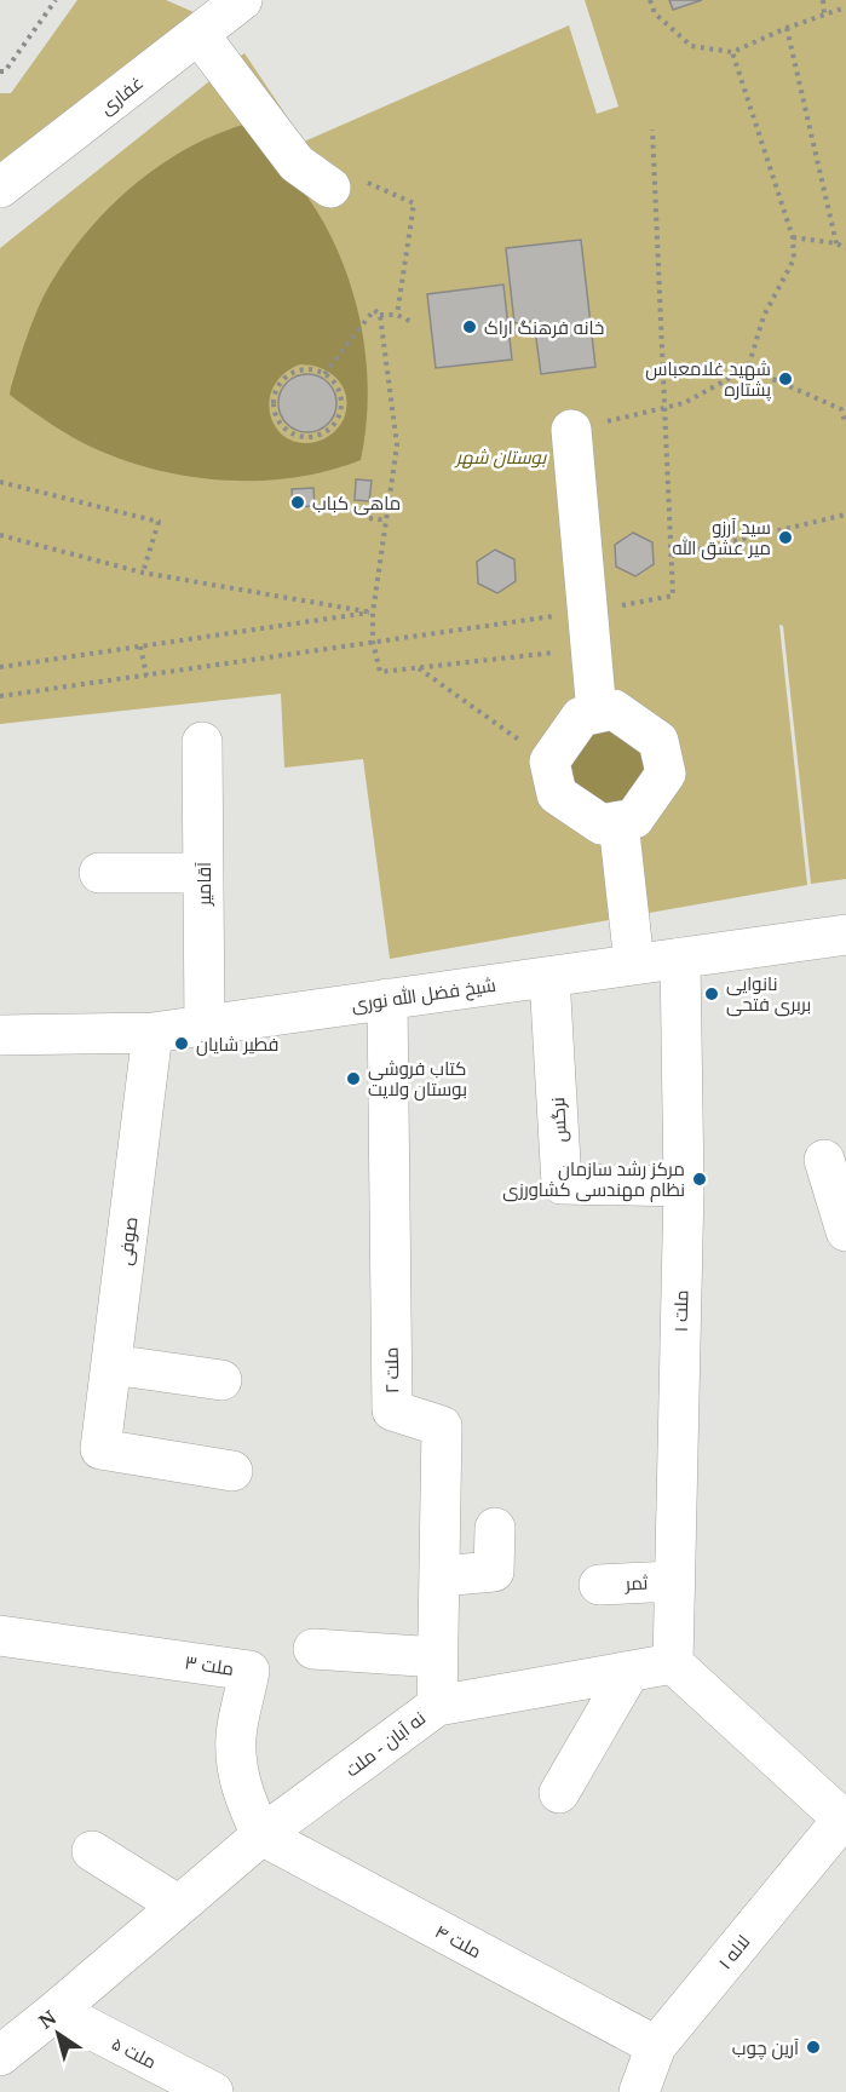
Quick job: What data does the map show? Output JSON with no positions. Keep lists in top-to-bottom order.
{
  "streets": {
    "street": [
      "غفاری",
      "آقامیر",
      "شیخ فضل الله نوری",
      "نرگس",
      "صوفی",
      "ملت ۱",
      "ملت ۲",
      "ثمر",
      "ملت ۳",
      "نه آبان - ملت",
      "ملت ۴",
      "لاله ۱",
      "ملت ۵"
    ]
  },
  "crossings": [
    ["آقامیر", "شیخ فضل الله نوری"],
    ["شیخ فضل الله نوری", "نرگس"],
    ["شیخ فضل الله نوری", "صوفی"],
    ["شیخ فضل الله نوری", "ملت ۱"],
    ["شیخ فضل الله نوری", "ملت ۲"],
    ["نرگس", "ملت ۱"],
    ["ملت ۱", "ثمر"],
    ["ملت ۱", "نه آبان - ملت"],
    ["ملت ۲", "نه آبان - ملت"],
    ["ملت ۳", "نه آبان - ملت"],
    ["ملت ۳", "ملت ۴"],
    ["نه آبان - ملت", "ملت ۴"],
    ["نه آبان - ملت", "ملت ۵"],
    ["ملت ۴", "لاله ۱"]
  ],
  "parks": ["بوستان شهر"],
  "places": [
    "خانه فرهنگ اراک",
    "شهید غلامعباس پشتاره",
    "ماهی کباب",
    "سید آرزو میر عشق الله",
    "نانوایی بربری فتحی",
    "فطیر شایان",
    "کتاب فروشی بوستان ولایت",
    "مرکز رشد سازمان نظام مهندسی کشاورزی",
    "آرین چوب"
  ],
  "north": "top left"
}
